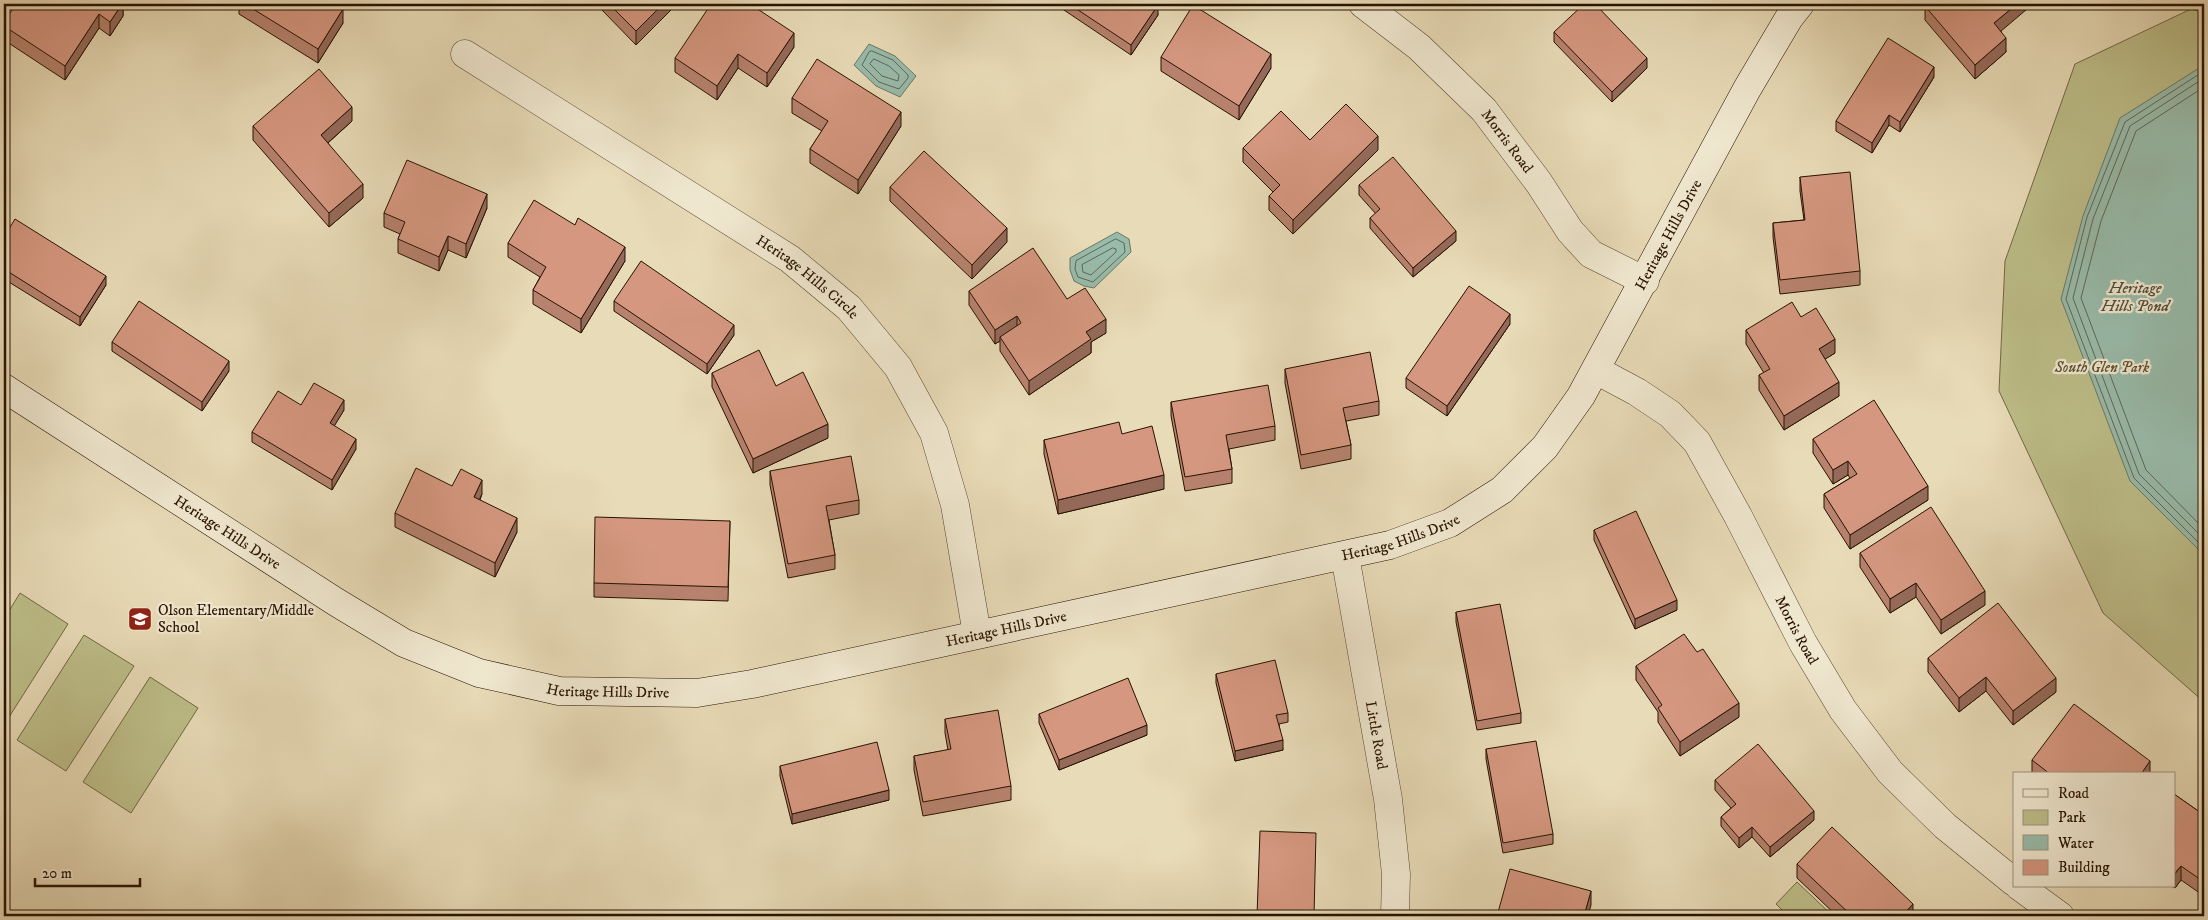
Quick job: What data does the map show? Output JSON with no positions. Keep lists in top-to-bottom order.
{
  "streets": {
    "street": [
      "Morris Road",
      "Heritage Hills Drive",
      "Heritage Hills Circle",
      "Little Road"
    ]
  },
  "crossings": [
    ["Morris Road", "Heritage Hills Drive"],
    ["Heritage Hills Drive", "Heritage Hills Circle"],
    ["Heritage Hills Drive", "Little Road"]
  ],
  "water": ["Heritage Hills Pond"],
  "parks": ["South Glen Park"],
  "places": {
    "school or university": ["Olson Elementary/Middle School"]
  },
  "legend": [
    "Road",
    "Park",
    "Water",
    "Building"
  ],
  "scale_bar": "20 m"
}
